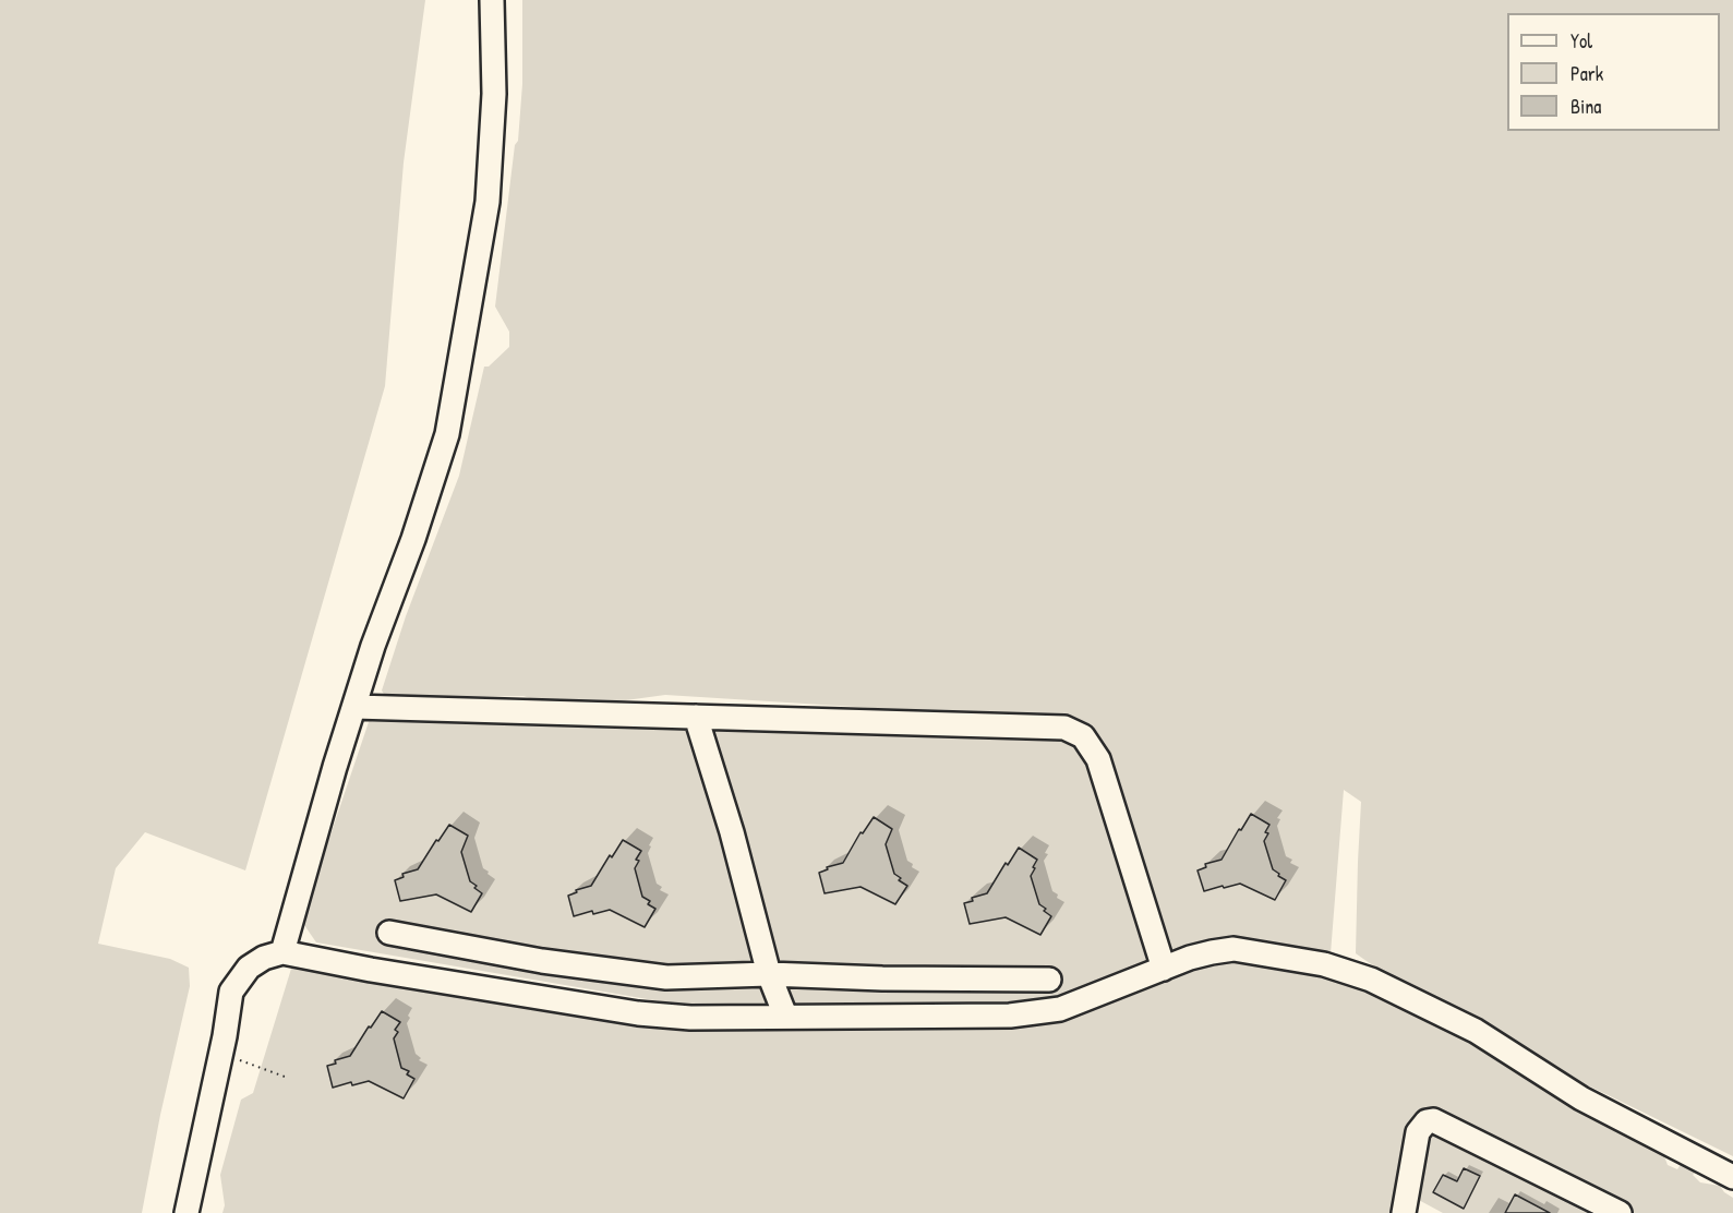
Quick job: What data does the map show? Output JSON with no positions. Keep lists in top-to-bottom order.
{
  "legend": ["Yol", "Park", "Bina"]
}
